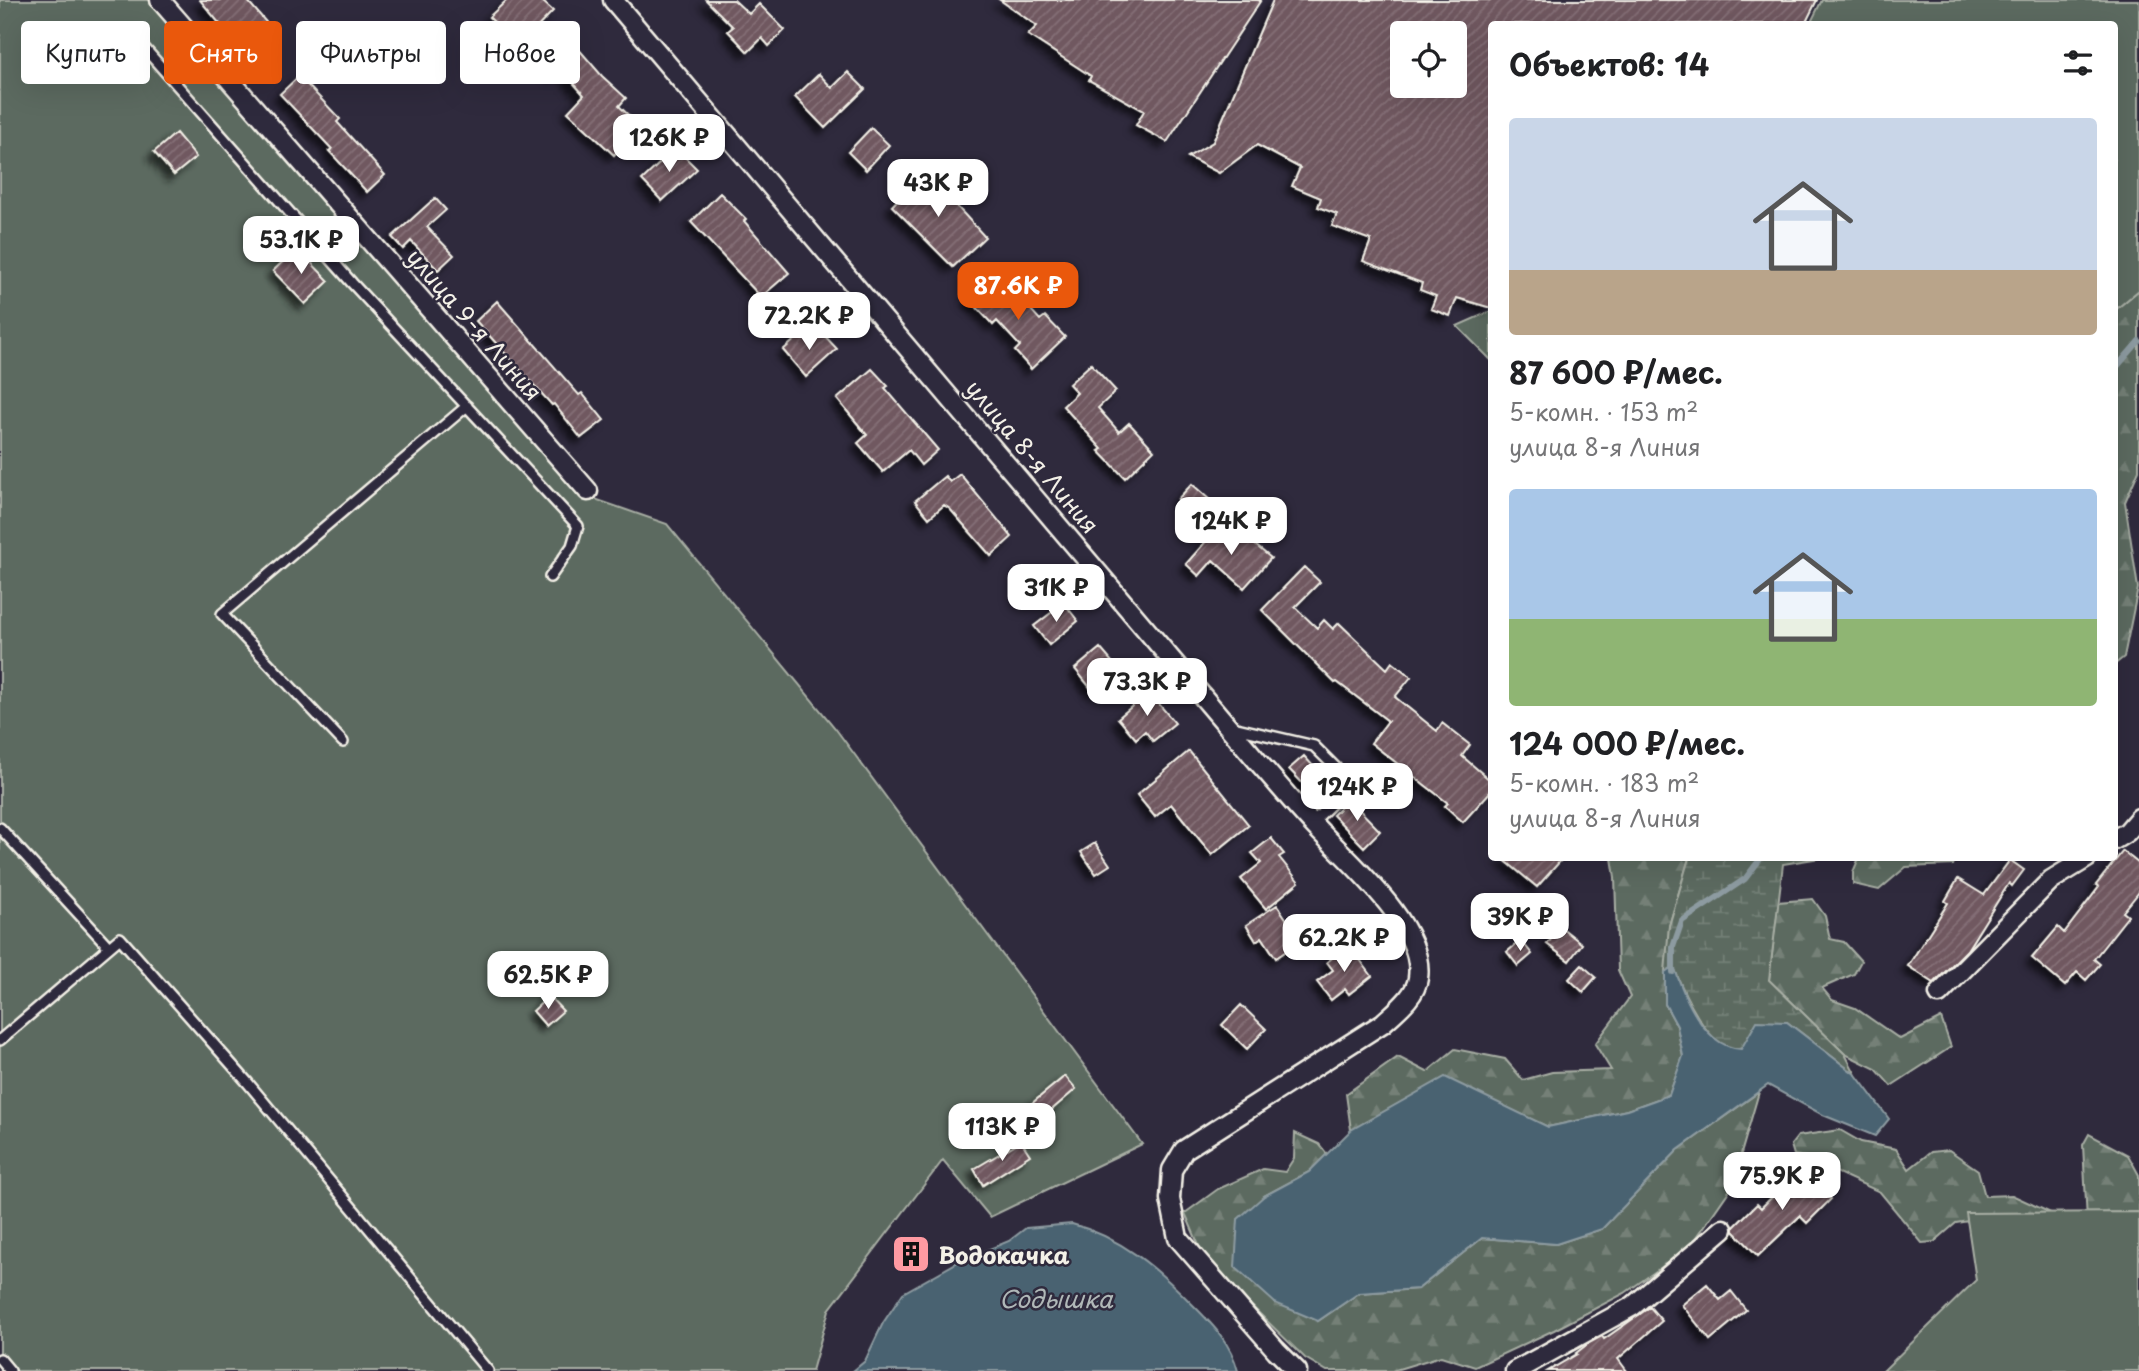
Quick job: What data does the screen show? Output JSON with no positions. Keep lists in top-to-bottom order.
{
  "streets": {
    "street": ["улица 9-я Линия", "улица 8-я Линия"]
  },
  "water": ["Содышка"],
  "places": {
    "building": ["Водокачка"]
  },
  "page": {
    "chip": [
      "Купить",
      "Снять",
      "Фильтры",
      "Новое"
    ],
    "heading": "Объектов: 14",
    "list": [
      {
        "name": "87 600 ₽/мес.",
        "note": "5-комн. · 153 m² · улица 8-я Линия"
      },
      {
        "name": "124 000 ₽/мес.",
        "note": "5-комн. · 183 m² · улица 8-я Линия"
      }
    ],
    "price": [
      "126K ₽",
      "43K ₽",
      "53.1K ₽",
      "87.6K ₽",
      "72.2K ₽",
      "124K ₽",
      "31K ₽",
      "73.3K ₽",
      "124K ₽",
      "39K ₽",
      "62.2K ₽",
      "62.5K ₽",
      "113K ₽",
      "75.9K ₽"
    ]
  }
}
